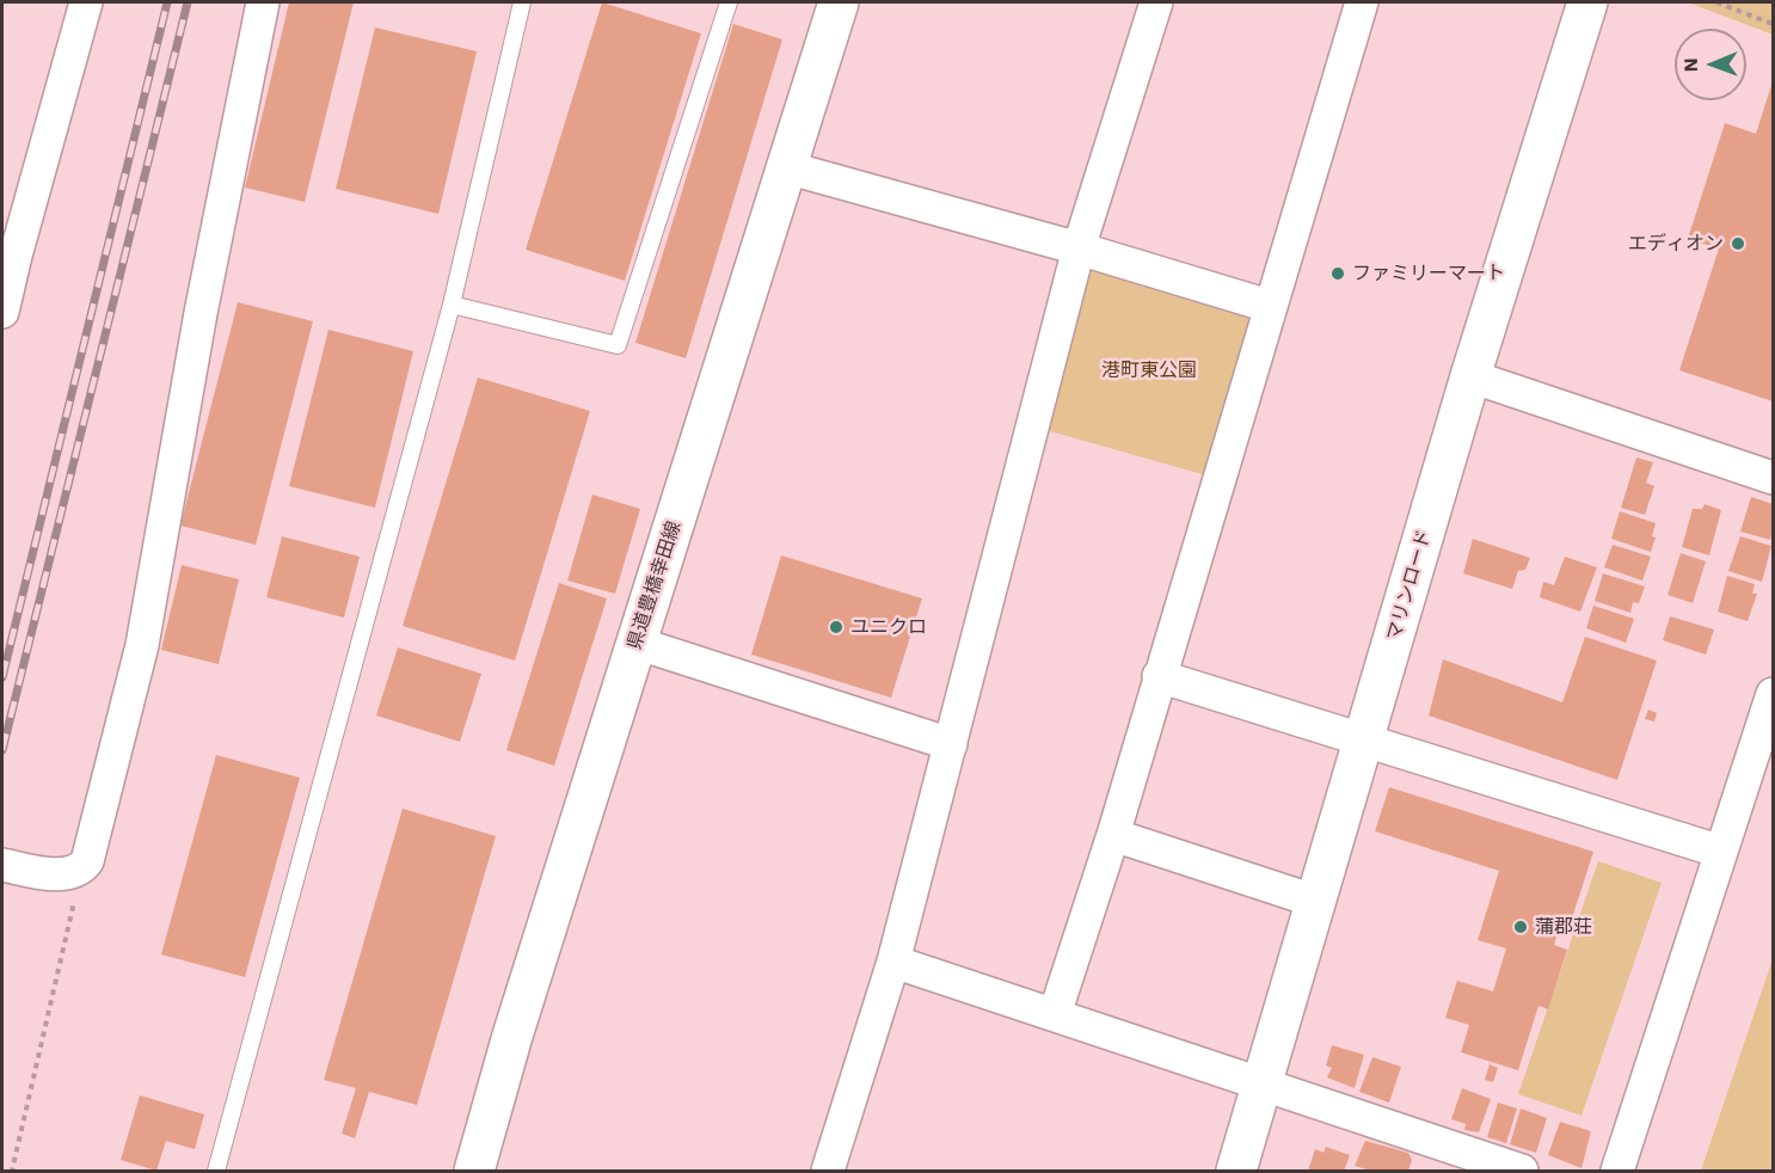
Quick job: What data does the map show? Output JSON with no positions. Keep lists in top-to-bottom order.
{
  "streets": {
    "street": ["県道豊橋幸田線", "マリンロード"]
  },
  "parks": ["港町東公園"],
  "places": [
    "エディオン",
    "ファミリーマート",
    "ユニクロ",
    "蒲郡荘"
  ],
  "north": "left"
}
